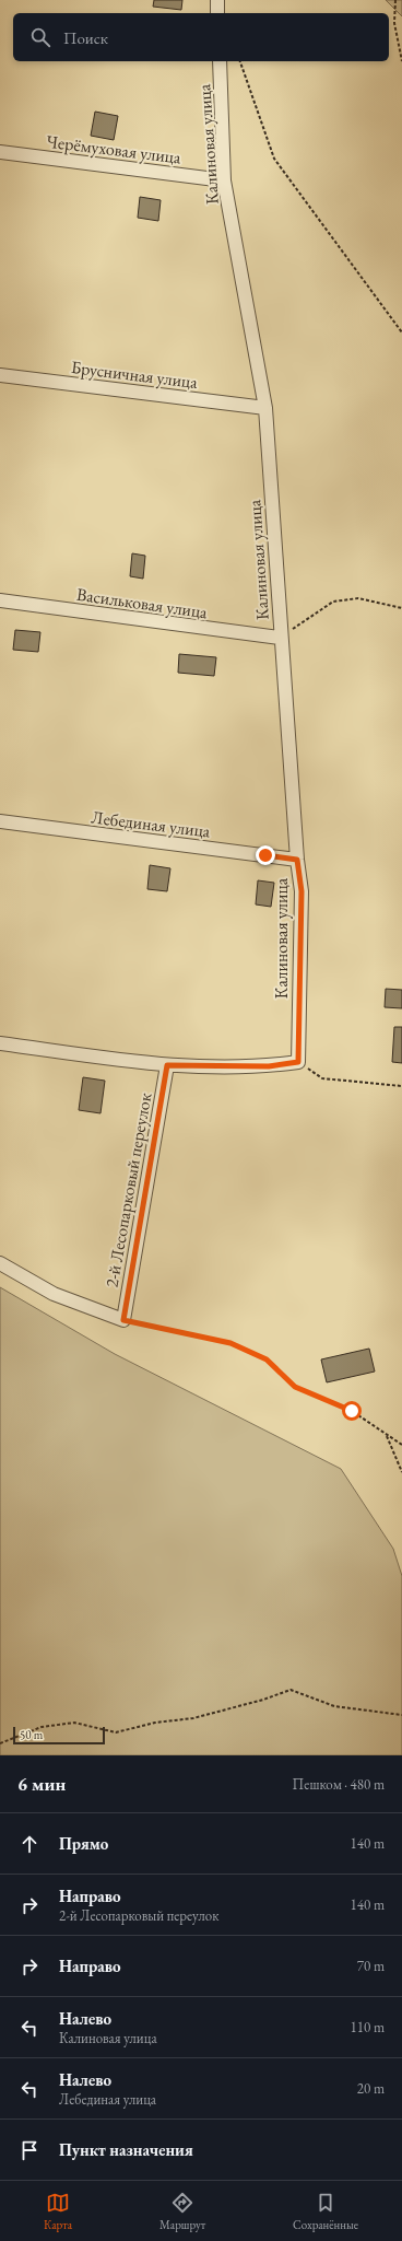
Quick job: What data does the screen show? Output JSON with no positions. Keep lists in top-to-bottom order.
{
  "streets": {
    "street": [
      "Калиновая улица",
      "Черёмуховая улица",
      "Брусничная улица",
      "Васильковая улица",
      "Лебединая улица",
      "2-й Лесопарковый переулок"
    ]
  },
  "crossings": [
    ["Калиновая улица", "Черёмуховая улица"],
    ["Калиновая улица", "Брусничная улица"],
    ["Калиновая улица", "Васильковая улица"],
    ["Калиновая улица", "Лебединая улица"]
  ],
  "scale_bar": "50 m",
  "page": {
    "search": "Поиск",
    "scale": "50 m",
    "heading": ["6 мин", "Пешком · 480 m"],
    "list": [
      ["Прямо", "140 m"],
      ["Направо", "2-й Лесопарковый переулок", "140 m"],
      ["Направо", "70 m"],
      ["Налево", "Калиновая улица", "110 m"],
      ["Налево", "Лебединая улица", "20 m"],
      "Пункт назначения"
    ],
    "nav": ["Карта", "Маршрут", "Сохранённые"]
  }
}
